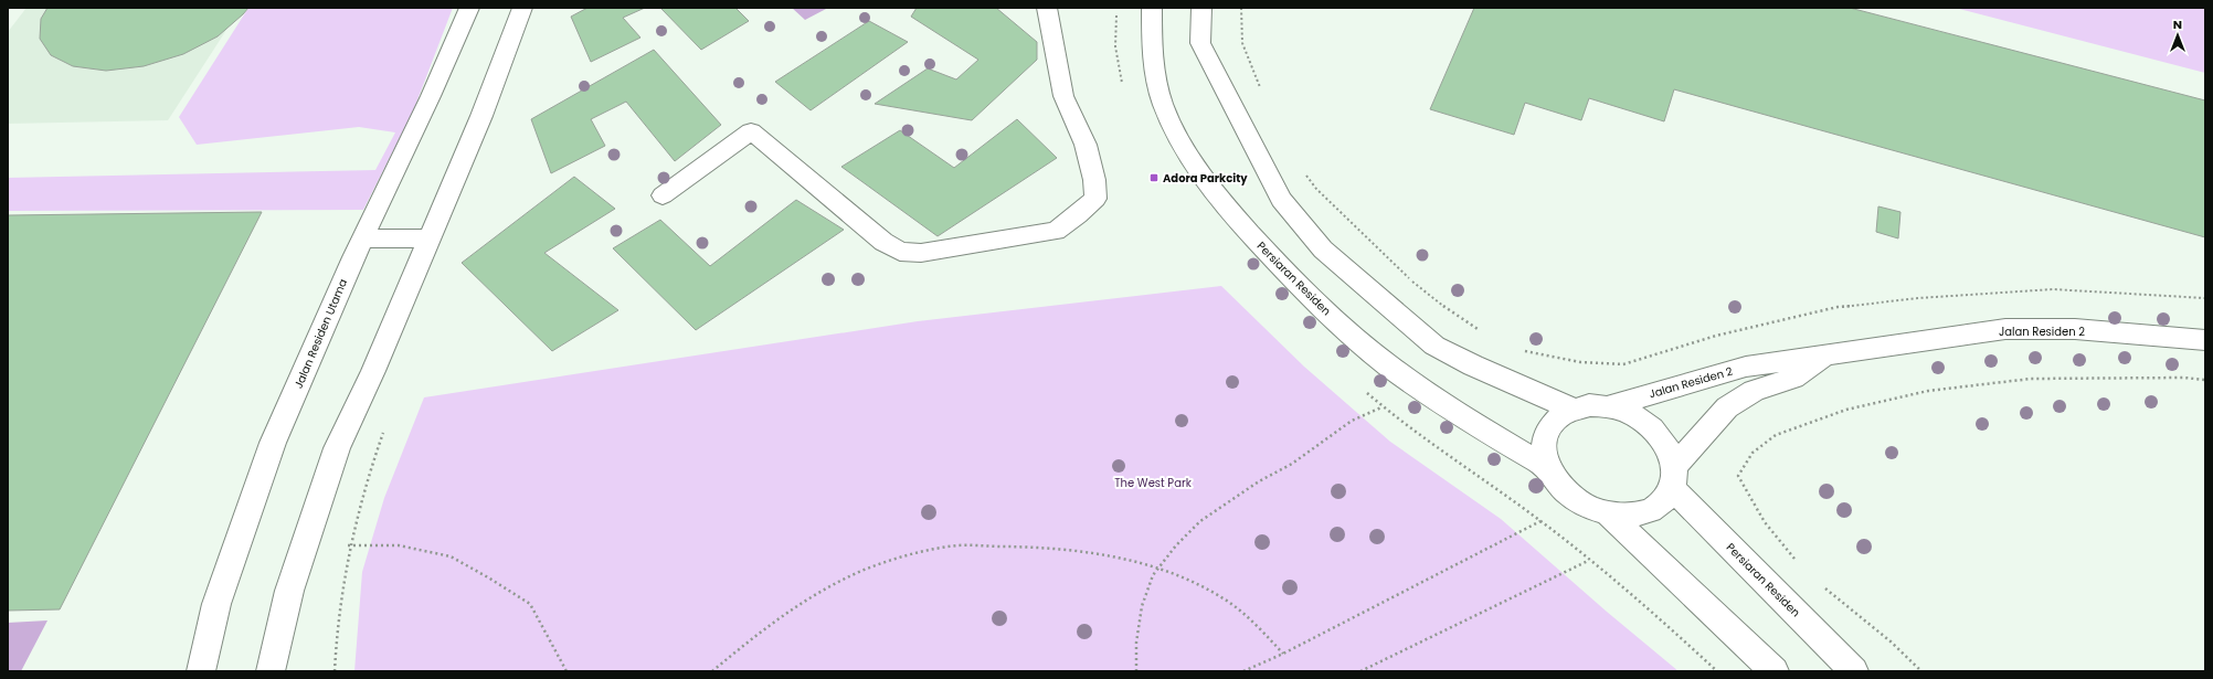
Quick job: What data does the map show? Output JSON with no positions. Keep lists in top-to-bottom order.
{
  "streets": {
    "street": ["Persiaran Residen", "Jalan Residen 2", "Jalan Residen Utama"]
  },
  "crossings": [
    ["Persiaran Residen", "Jalan Residen 2"]
  ],
  "parks": ["The West Park"],
  "places": {
    "transit": ["Adora Parkcity"]
  },
  "north": "top"
}
